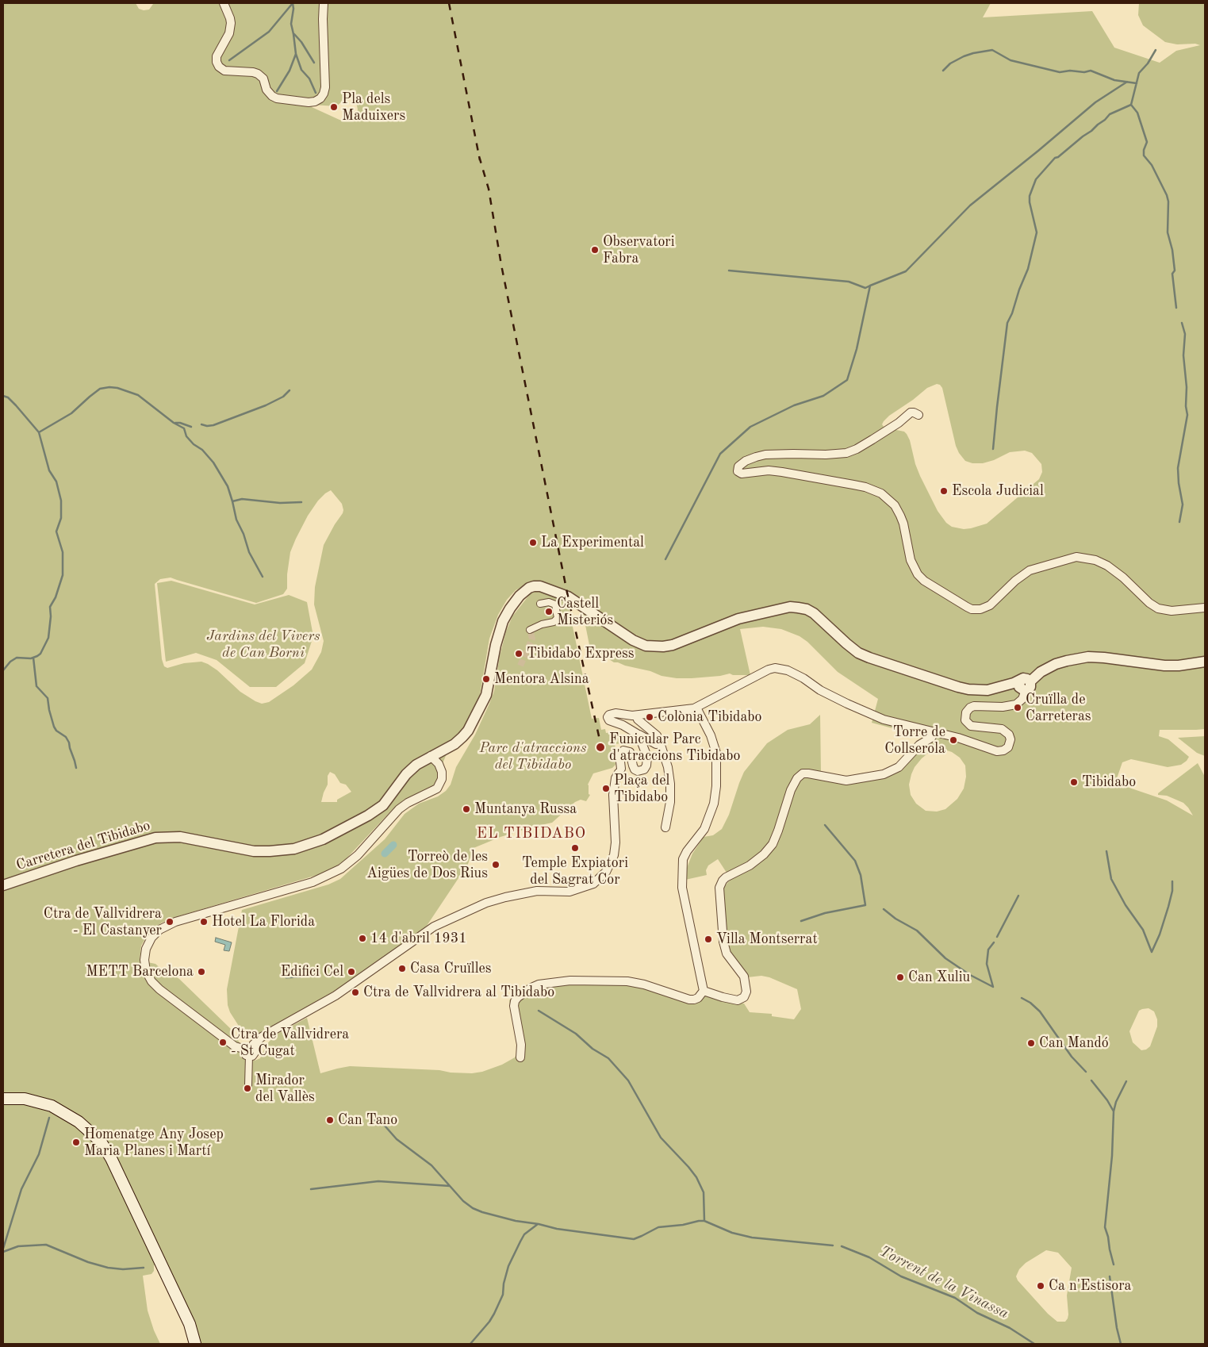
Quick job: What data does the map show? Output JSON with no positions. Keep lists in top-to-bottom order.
{
  "streets": {
    "street": ["Carretera del Tibidabo"]
  },
  "districts": ["EL TIBIDABO"],
  "water": ["Torrent de la Vinassa"],
  "parks": ["Jardins del Vivers de Can Borni", "Parc d'atraccions del Tibidabo"],
  "places": [
    "Pla dels Maduixers",
    "Observatori Fabra",
    "Escola Judicial",
    "La Experimental",
    "Castell Misteriós",
    "Tibidabo Express",
    "Mentora Alsina",
    "Cruïlla de Carreteras",
    "Colònia Tibidabo",
    "Torre de Collserola",
    "Funicular Parc d'atraccions Tibidabo",
    "Tibidabo",
    "Plaça del Tibidabo",
    "Muntanya Russa",
    "Temple Expiatori del Sagrat Cor",
    "Torreò de les Aigües de Dos Rius",
    "Ctra de Vallvidrera - El Castanyer",
    "Hotel La Florida",
    "14 d'abril 1931",
    "Villa Montserrat",
    "Casa Cruïlles",
    "METT Barcelona",
    "Edifici Cel",
    "Can Xuliu",
    "Ctra de Vallvidrera al Tibidabo",
    "Ctra de Vallvidrera - St Cugat",
    "Can Mandó",
    "Mirador del Vallès",
    "Can Tano",
    "Homenatge Any Josep Maria Planes i Martí",
    "Ca n'Estisora"
  ]
}
